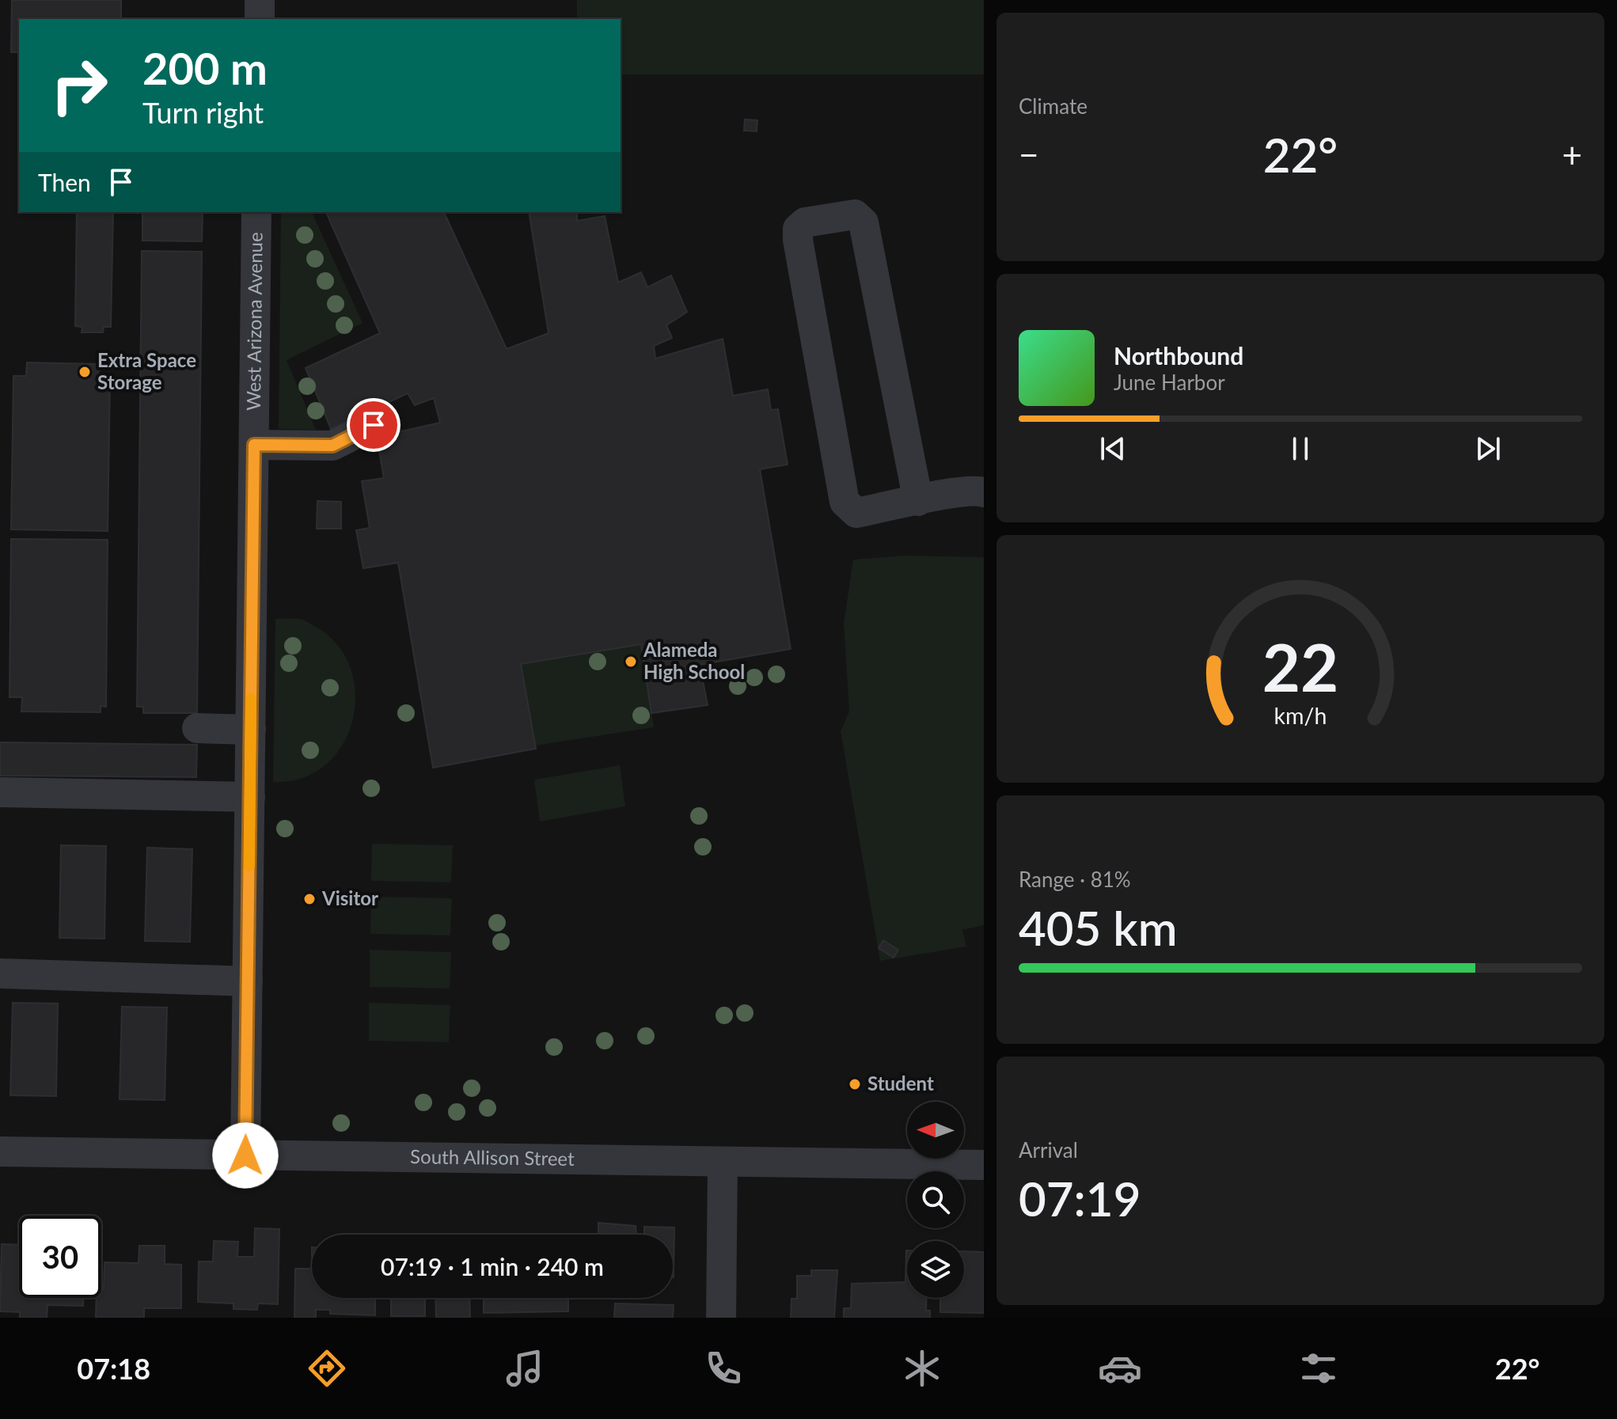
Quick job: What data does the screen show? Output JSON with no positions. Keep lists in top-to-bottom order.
{
  "streets": {
    "street": ["West Arizona Avenue", "South Allison Street"]
  },
  "crossings": [
    ["West Arizona Avenue", "South Allison Street"]
  ],
  "places": [
    "Extra Space Storage",
    "Alameda High School",
    "Visitor",
    "Student"
  ],
  "north": "left",
  "page": {
    "tile": [
      "Climate",
      ["Range · 81%", "405 km"],
      ["Arrival", "07:19"]
    ],
    "turn": ["200 m", "Turn right"],
    "heat": ["−", "22°", "+"],
    "then": "Then",
    "song": ["Northbound", "June Harbor"],
    "limit": "30",
    "trip": "07:19 · 1 min · 240 m",
    "tabs": ["07:18", "22°"],
    "gauge": ["22", "km/h"]
  }
}
